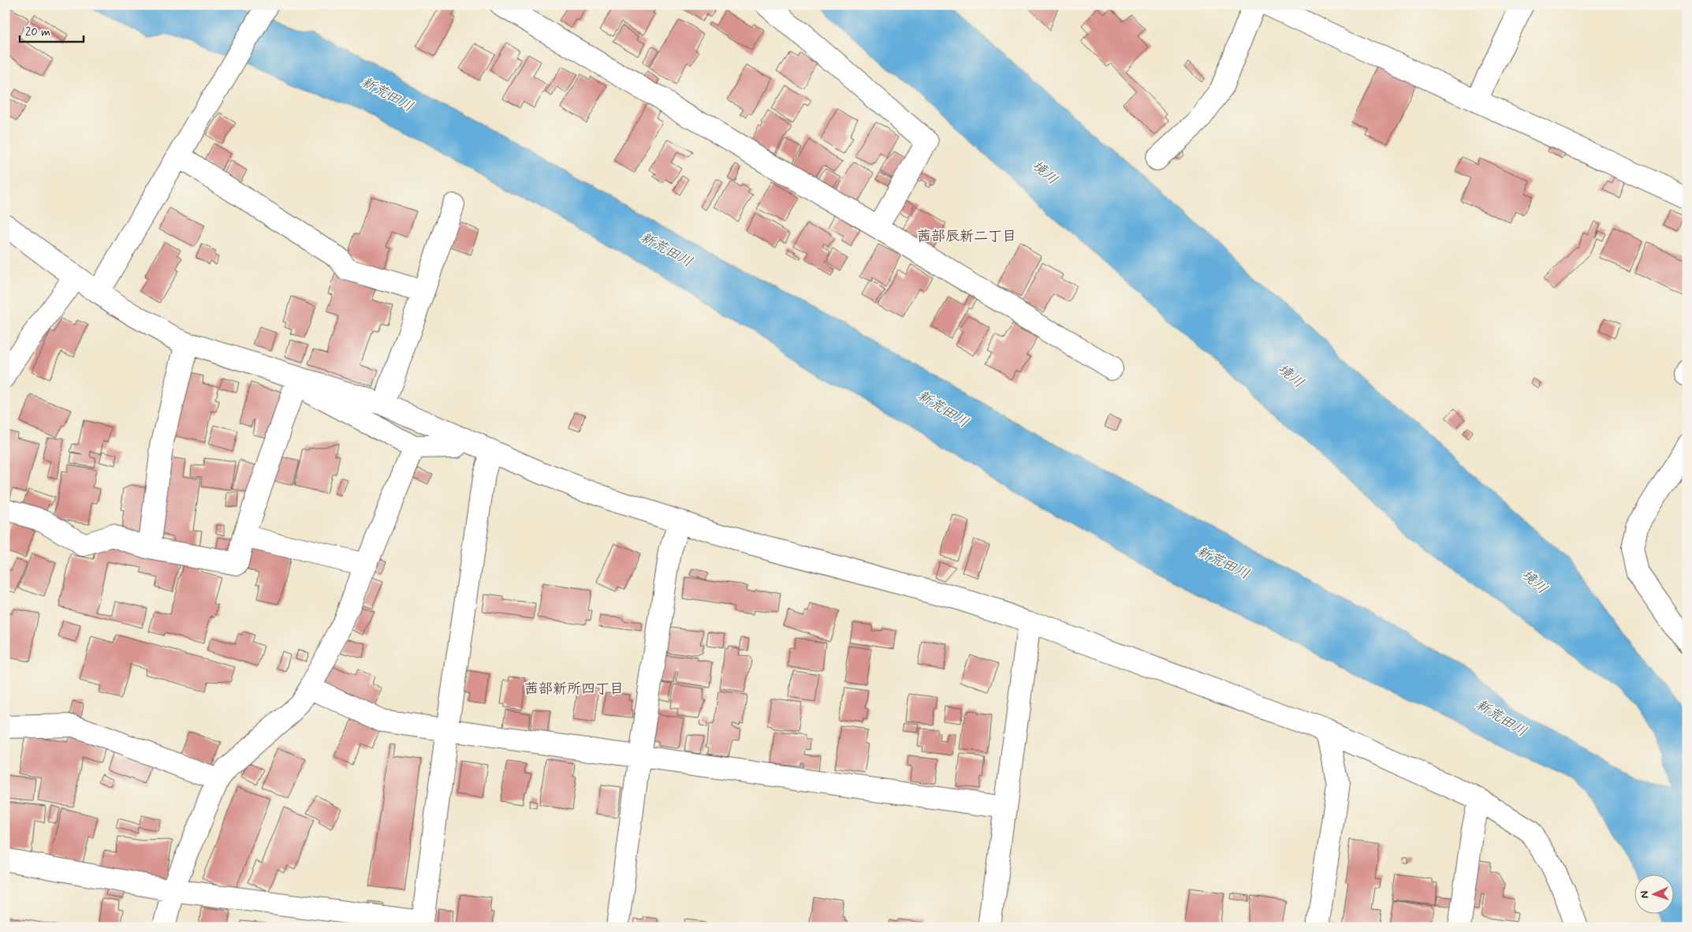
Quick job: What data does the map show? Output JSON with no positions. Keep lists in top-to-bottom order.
{
  "districts": ["茜部辰新二丁目", "茜部新所四丁目"],
  "water": ["新荒田川", "境川"],
  "scale_bar": "20 m",
  "north": "left"
}
